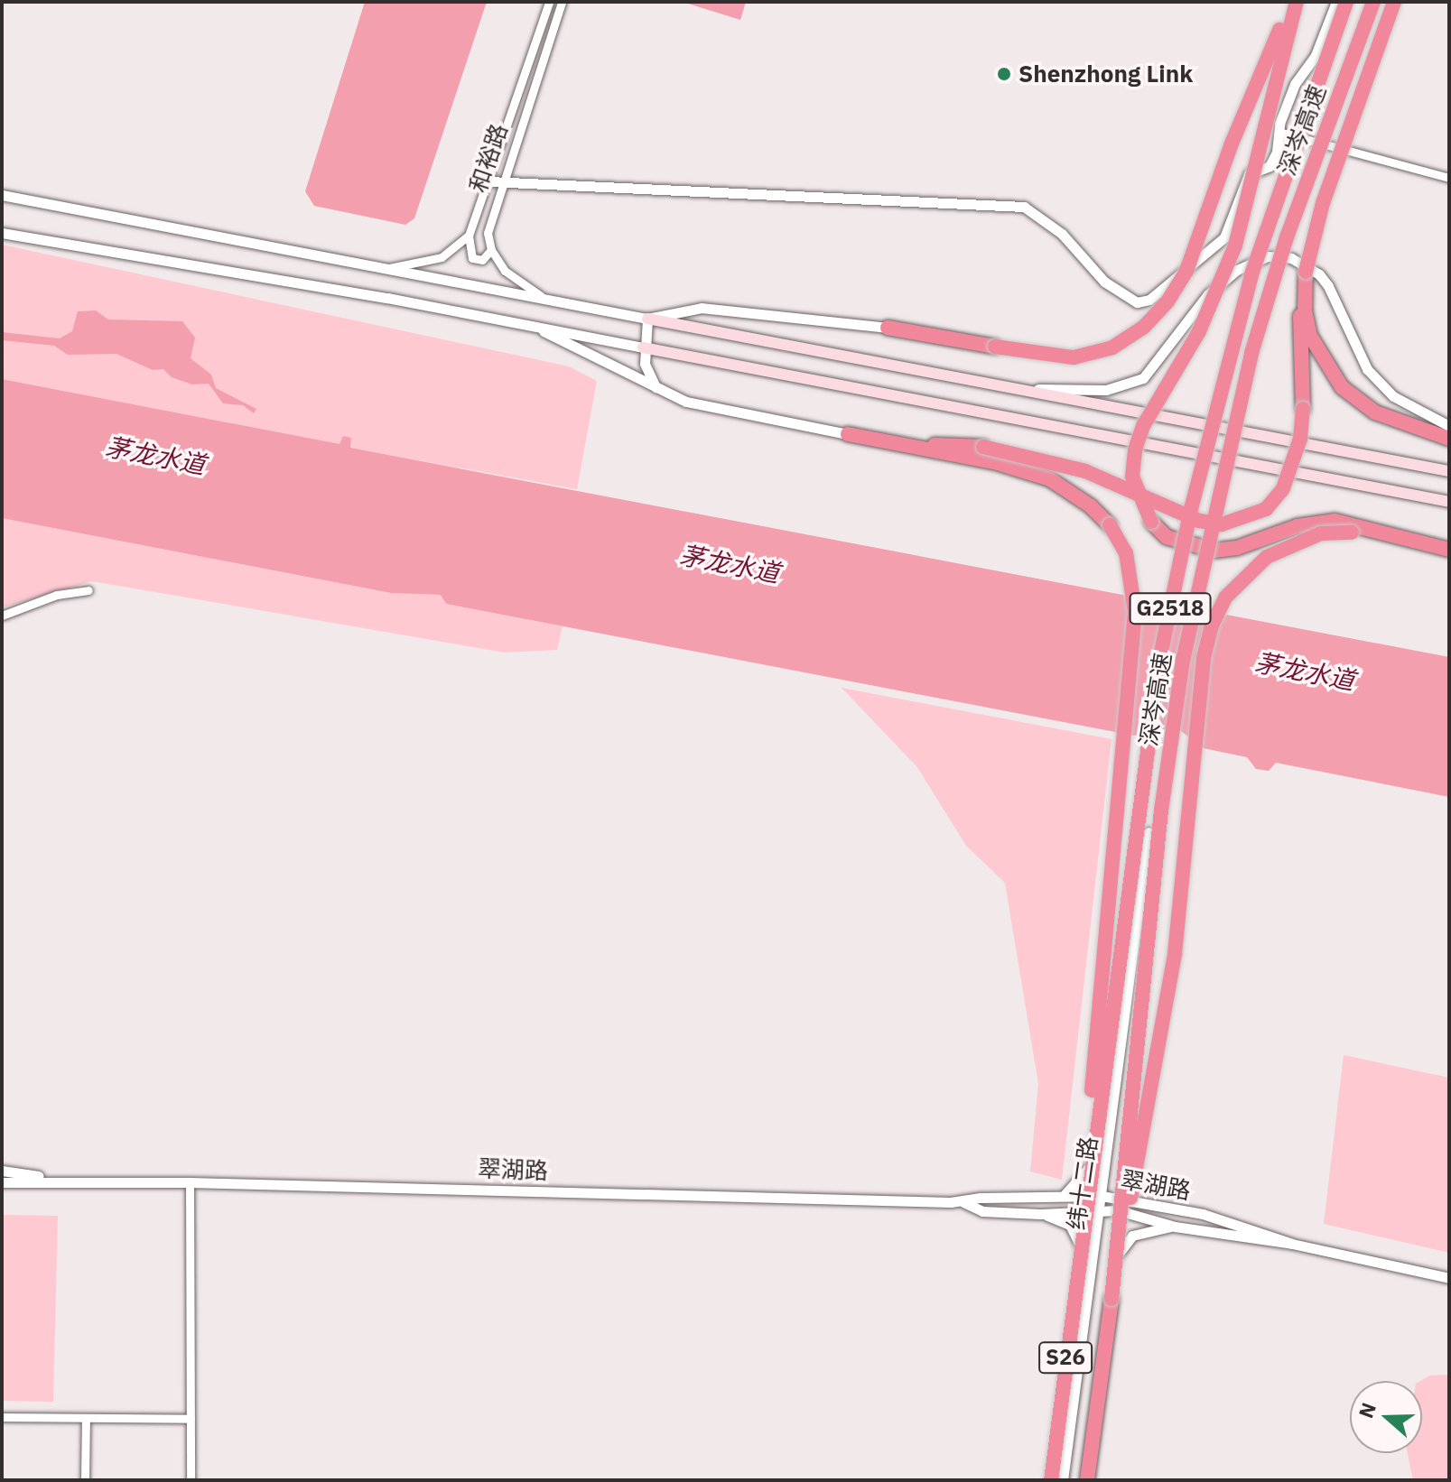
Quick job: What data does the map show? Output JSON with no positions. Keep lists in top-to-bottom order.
{
  "streets": {
    "highway": ["深岑高速", "G2518", "S26"],
    "street": ["和裕路", "翠湖路", "纬十二路"]
  },
  "crossings": [
    ["深岑高速", "S26"],
    ["翠湖路", "纬十二路"]
  ],
  "water": ["茅龙水道"],
  "places": ["Shenzhong Link"],
  "north": "left"
}
